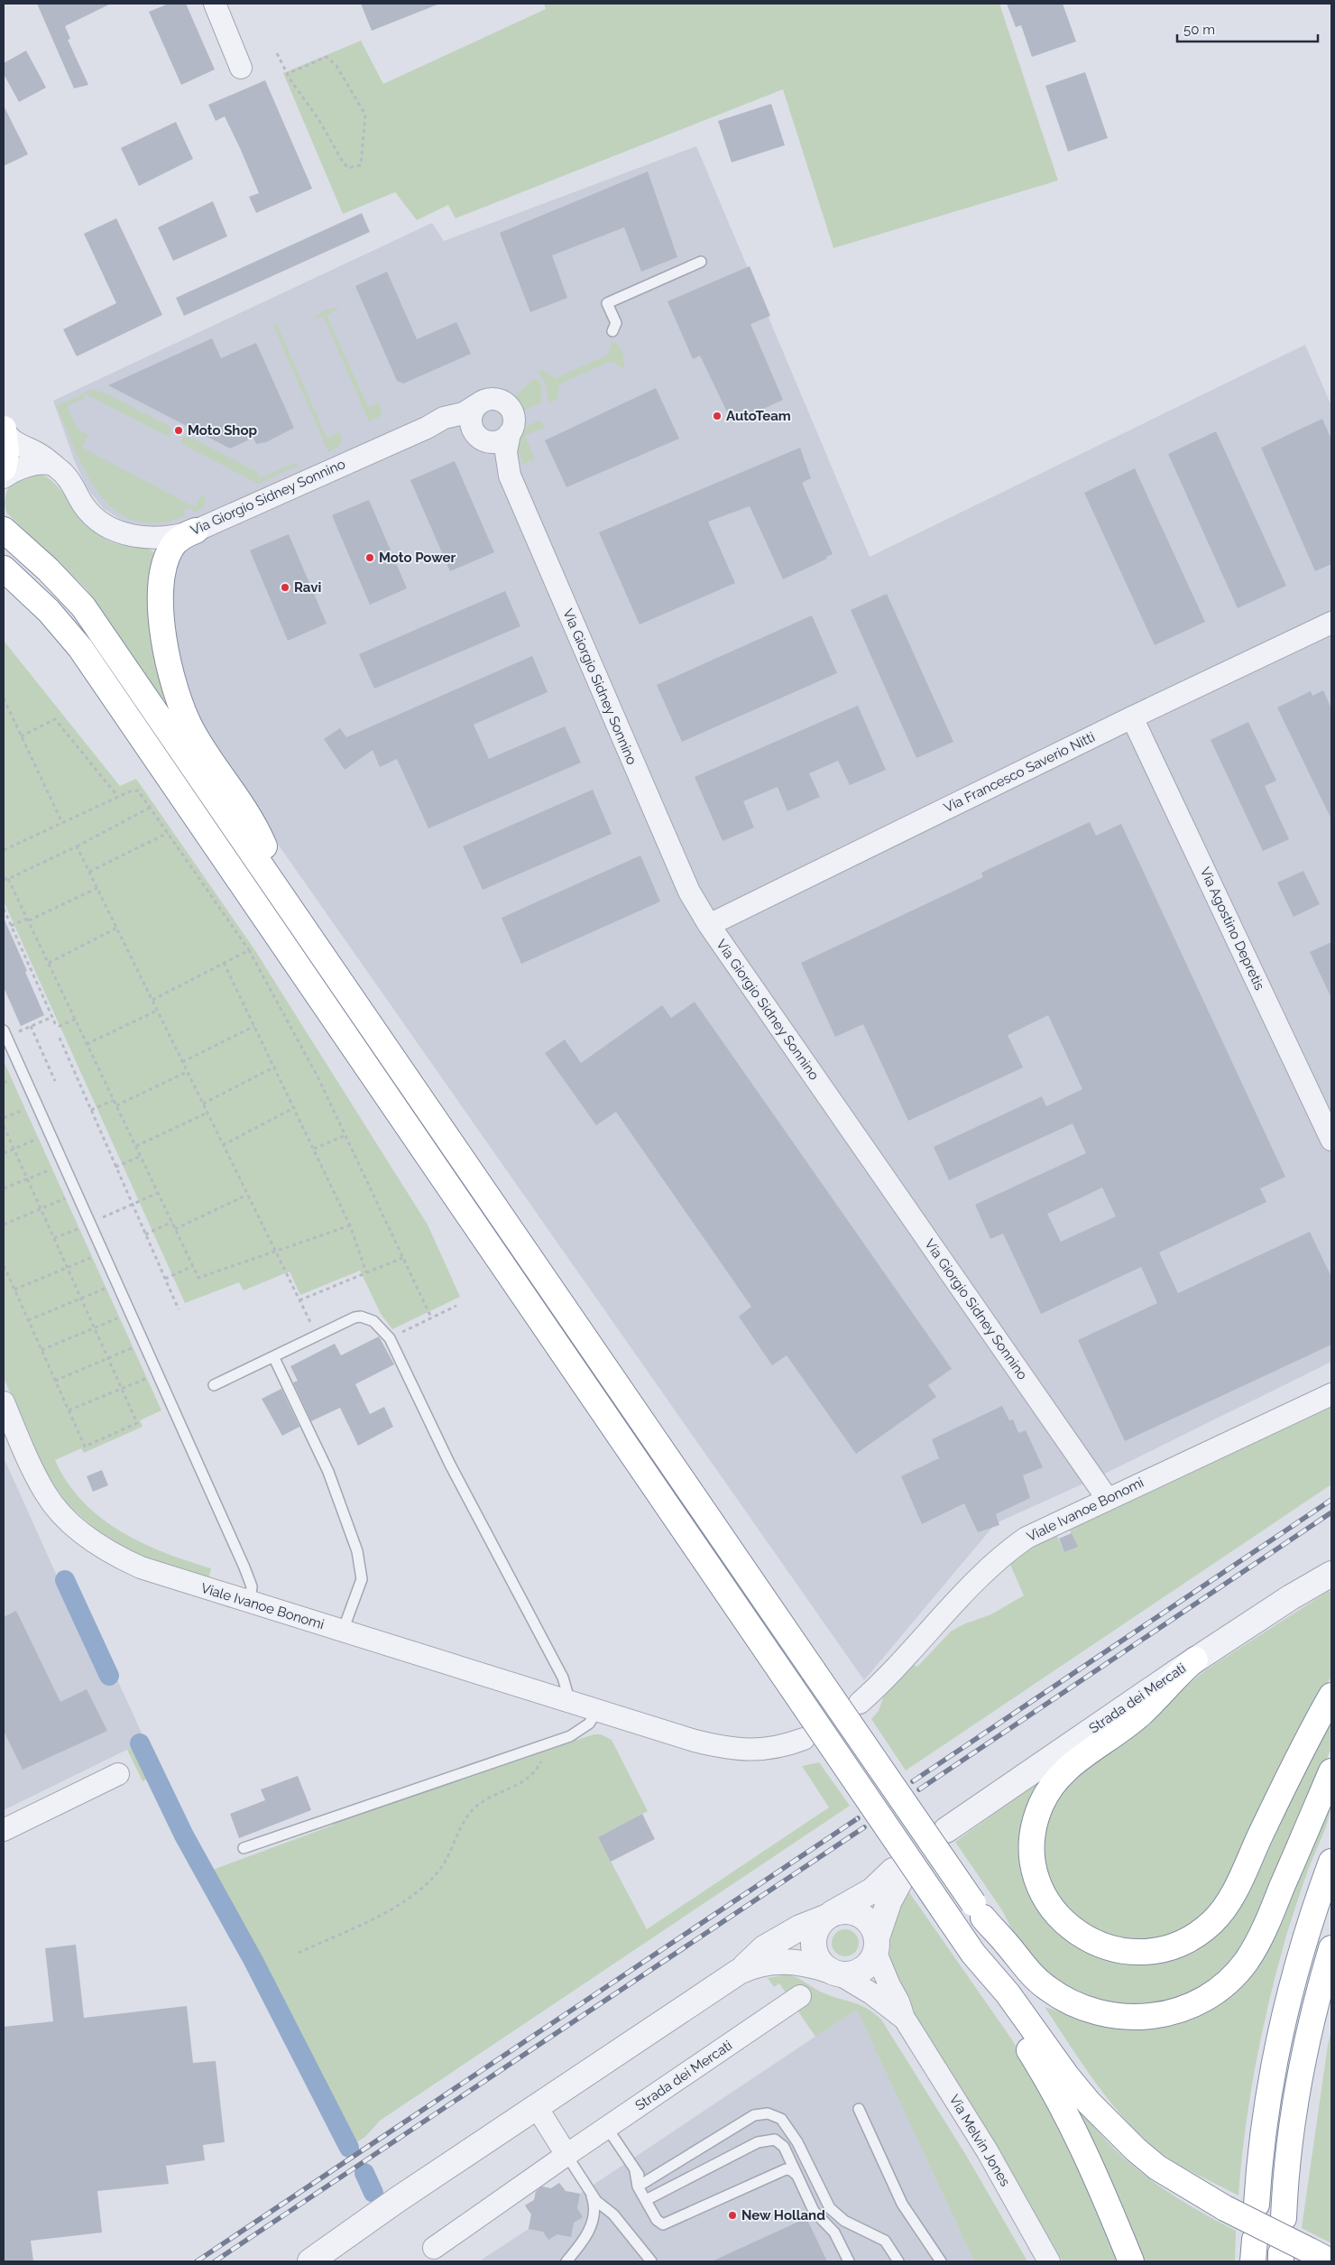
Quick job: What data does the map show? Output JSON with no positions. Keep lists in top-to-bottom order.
{
  "streets": {
    "street": [
      "Via Giorgio Sidney Sonnino",
      "Via Francesco Saverio Nitti",
      "Via Agostino Depretis",
      "Viale Ivanoe Bonomi",
      "Strada dei Mercati",
      "Via Melvin Jones"
    ]
  },
  "crossings": [
    ["Via Giorgio Sidney Sonnino", "Via Francesco Saverio Nitti"],
    ["Via Giorgio Sidney Sonnino", "Viale Ivanoe Bonomi"],
    ["Via Francesco Saverio Nitti", "Via Agostino Depretis"]
  ],
  "places": [
    "AutoTeam",
    "Moto Shop",
    "Moto Power",
    "Ravi",
    "New Holland"
  ],
  "scale_bar": "50 m"
}
